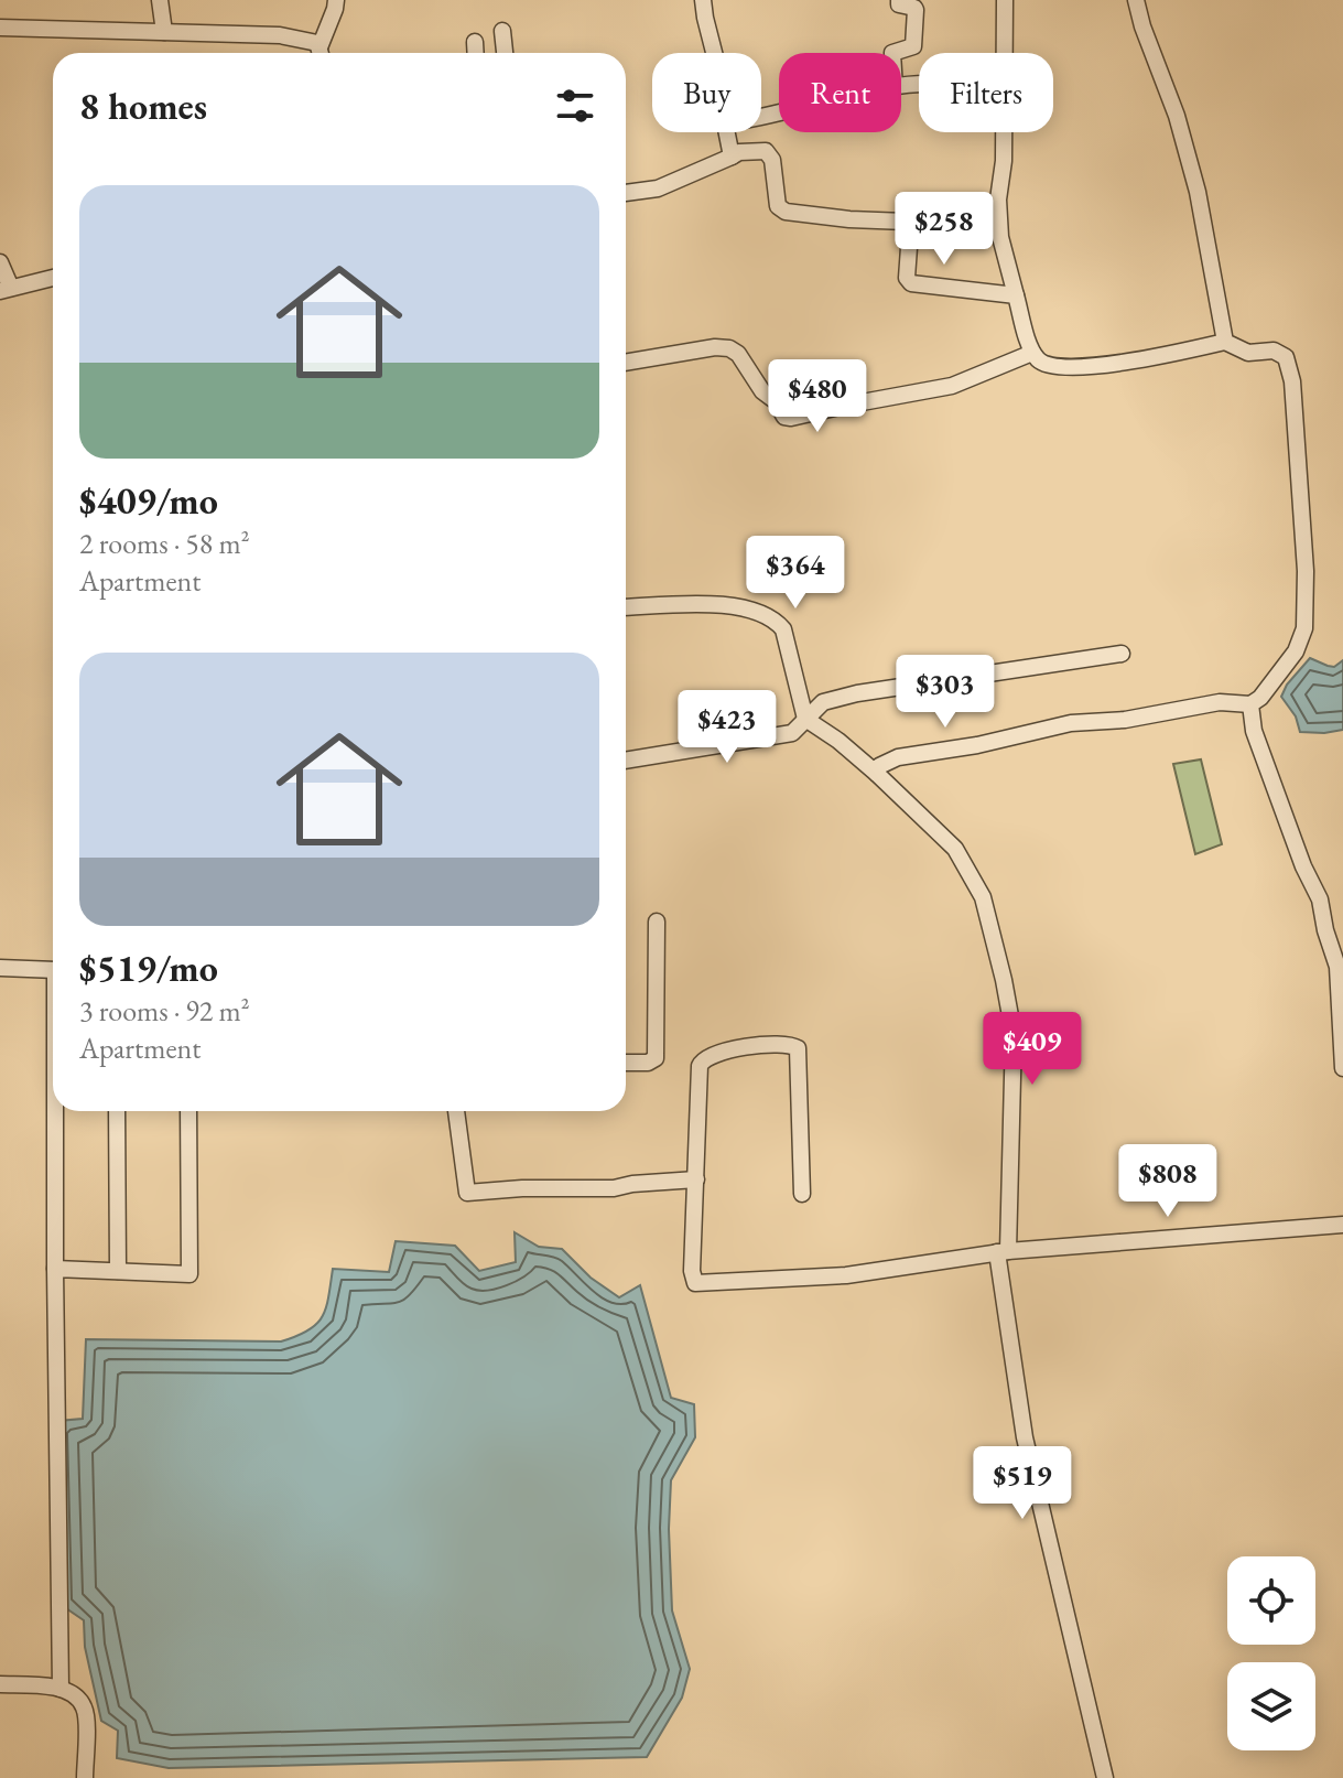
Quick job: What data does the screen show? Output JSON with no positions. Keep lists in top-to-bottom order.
{
  "page": {
    "chip": ["Buy", "Rent", "Filters"],
    "heading": "8 homes",
    "list": [
      {
        "name": "$409/mo",
        "note": "2 rooms · 58 m² · Apartment"
      },
      {
        "name": "$519/mo",
        "note": "3 rooms · 92 m² · Apartment"
      }
    ],
    "price": [
      "$258",
      "$480",
      "$364",
      "$303",
      "$423",
      "$409",
      "$808",
      "$519"
    ]
  }
}
